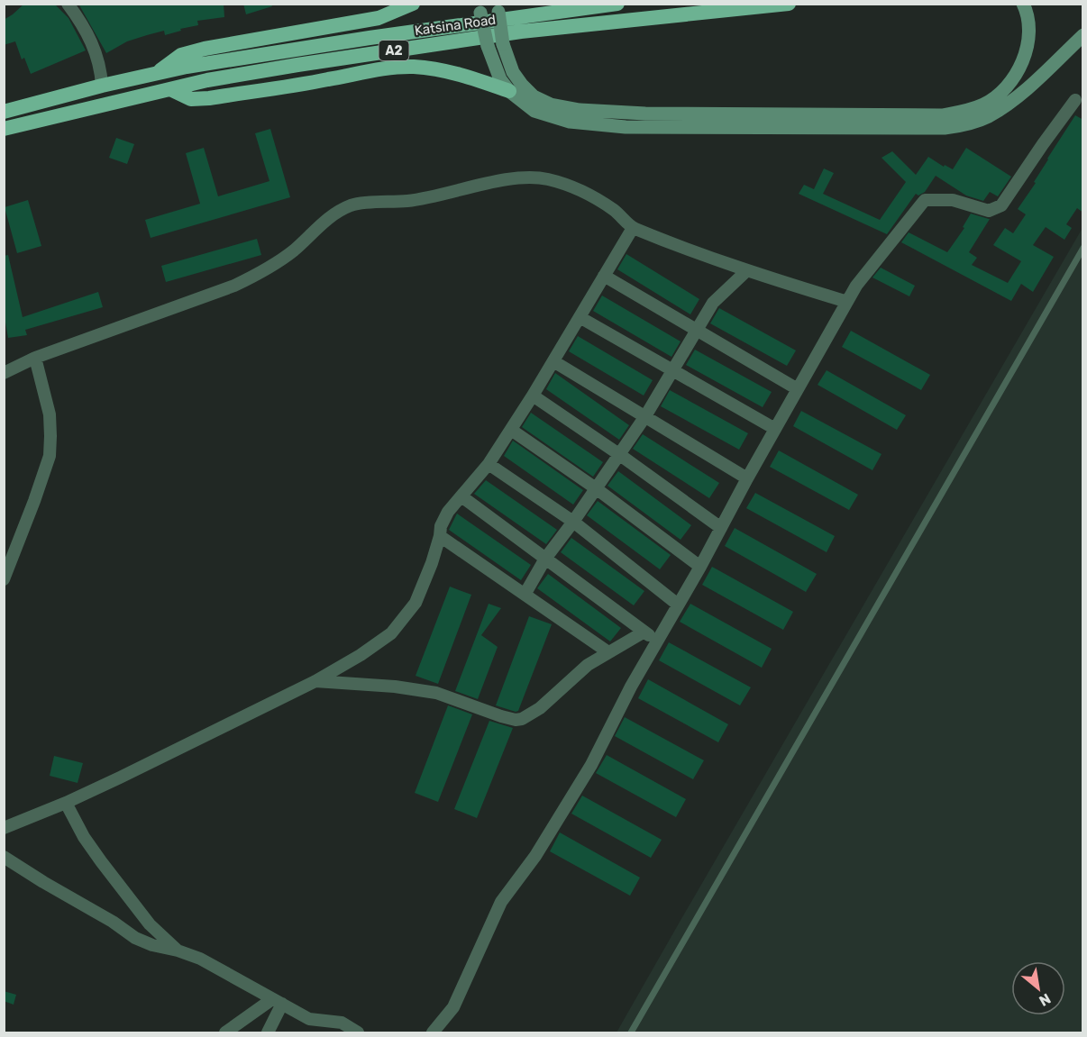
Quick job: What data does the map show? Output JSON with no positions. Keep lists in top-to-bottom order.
{
  "streets": {
    "highway": ["Katsina Road", "A2"]
  },
  "north": "bottom right"
}
